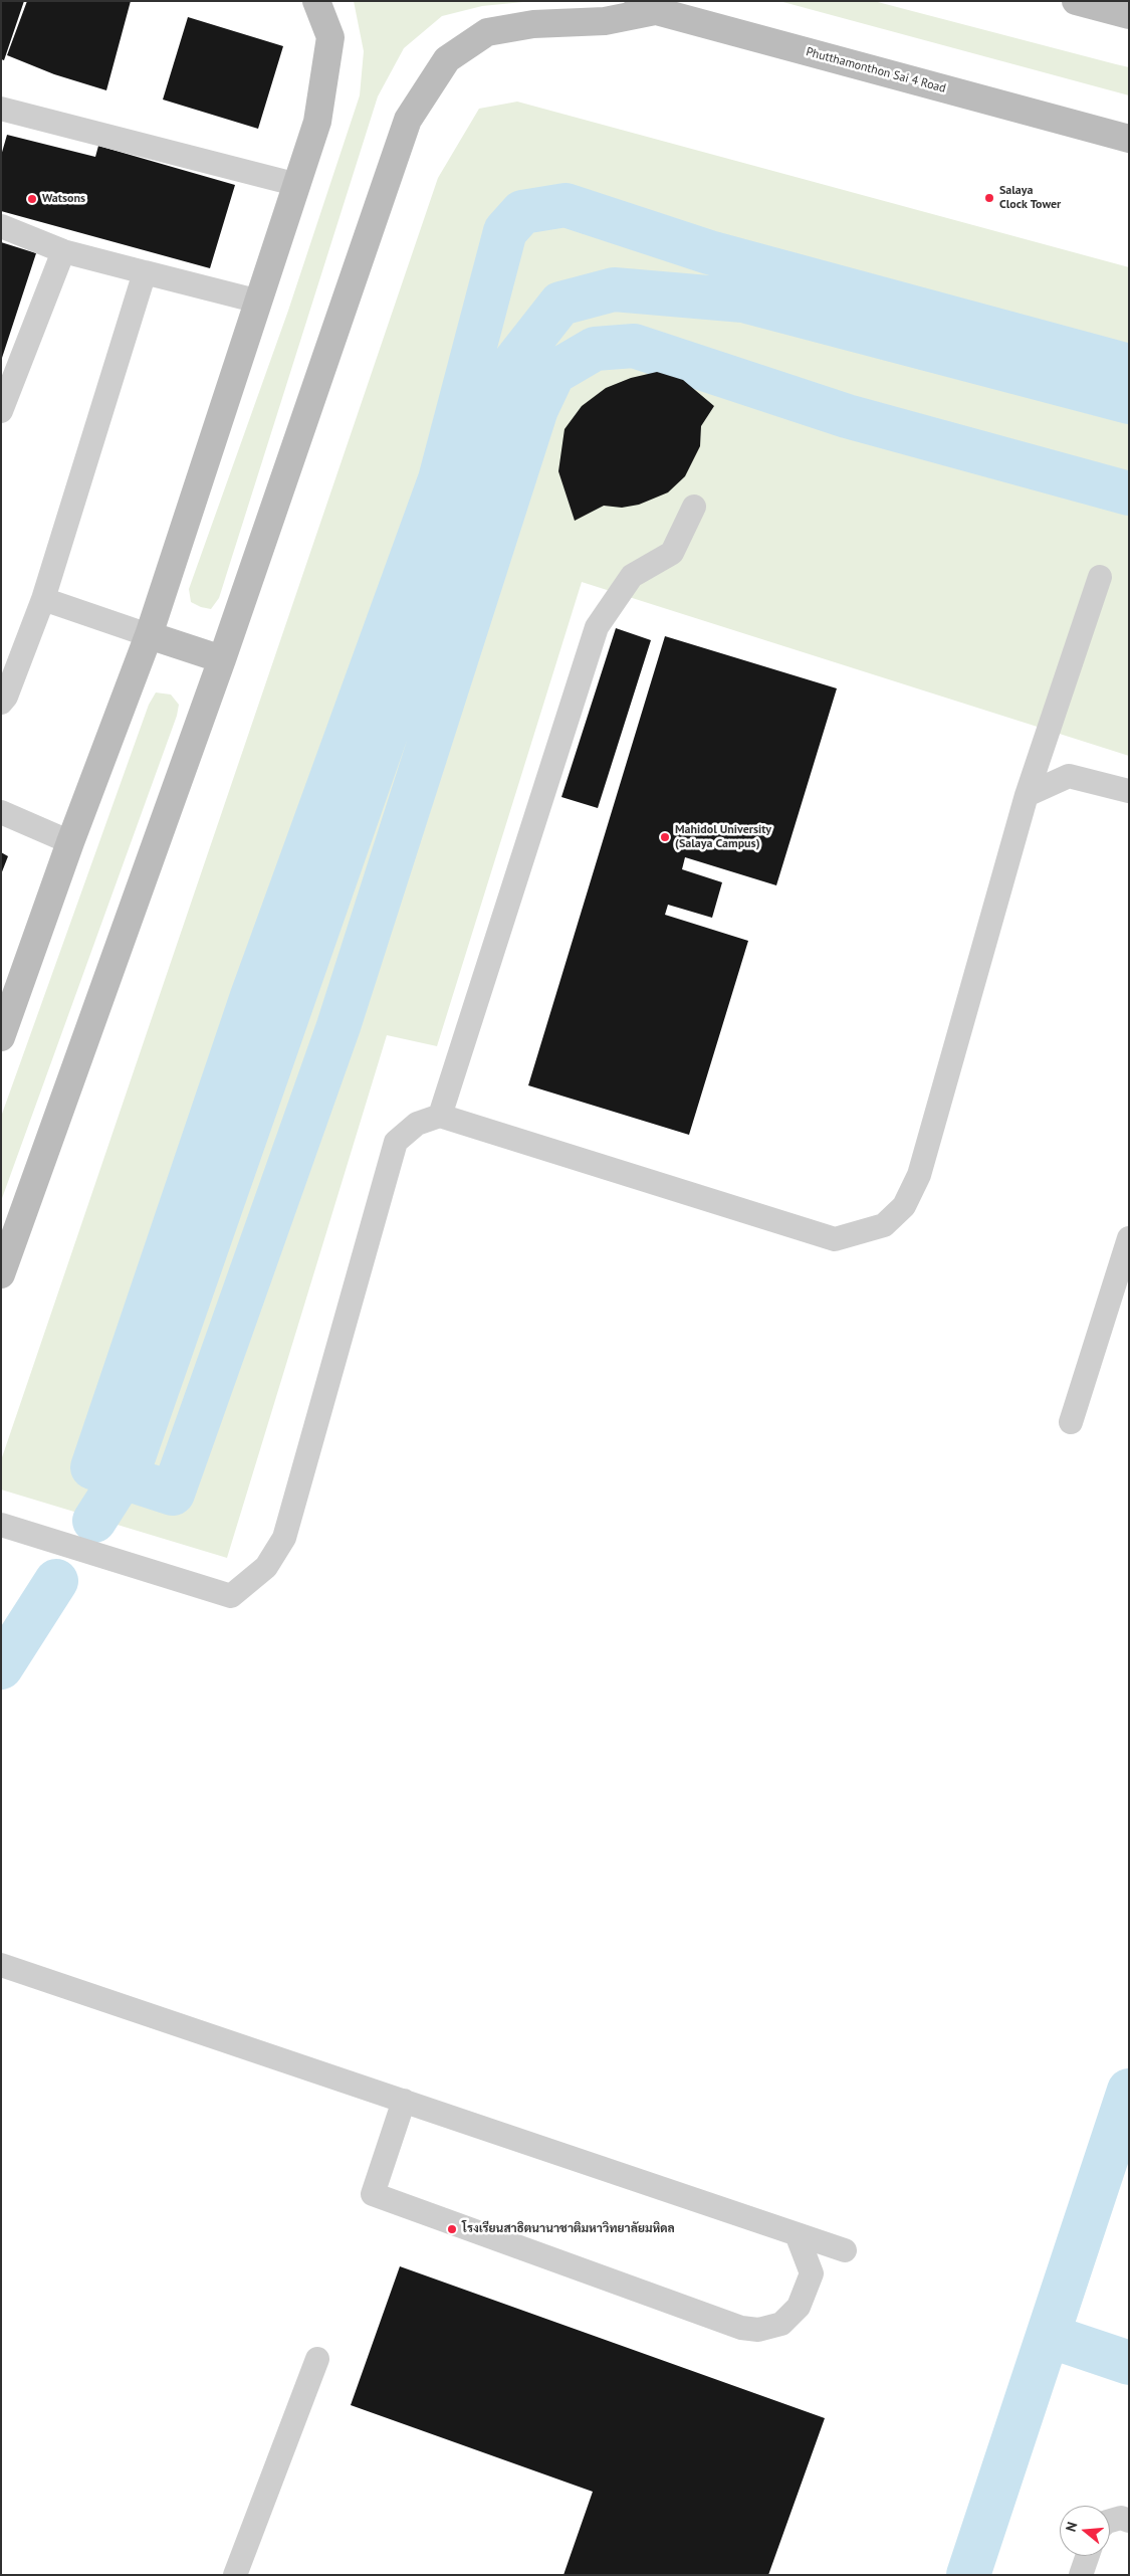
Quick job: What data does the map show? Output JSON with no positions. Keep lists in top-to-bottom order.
{
  "streets": {
    "main road": ["Phutthamonthon Sai 4 Road"]
  },
  "places": [
    "Salaya Clock Tower",
    "Watsons",
    "Mahidol University (Salaya Campus)",
    "โรงเรียนสาธิตนานาชาติมหาวิทยาลัยมหิดล"
  ],
  "north": "left"
}
